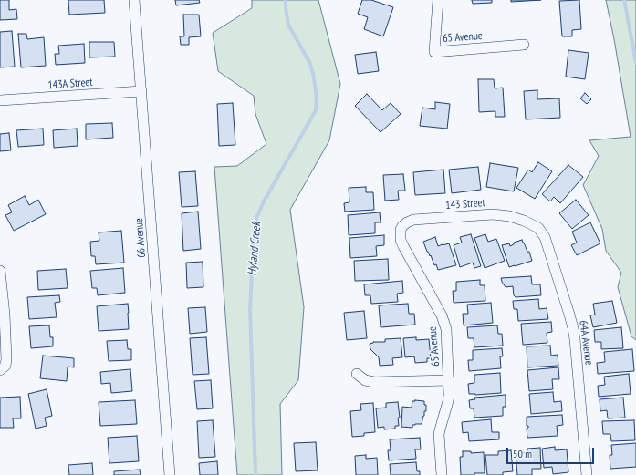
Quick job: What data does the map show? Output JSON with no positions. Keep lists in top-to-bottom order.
{
  "streets": {
    "street": [
      "65 Avenue",
      "143A Street",
      "143 Street",
      "66 Avenue",
      "64A Avenue"
    ]
  },
  "crossings": [
    ["65 Avenue", "143 Street"],
    ["143A Street", "66 Avenue"],
    ["143 Street", "64A Avenue"]
  ],
  "water": ["Hyland Creek"],
  "scale_bar": "50 m"
}
